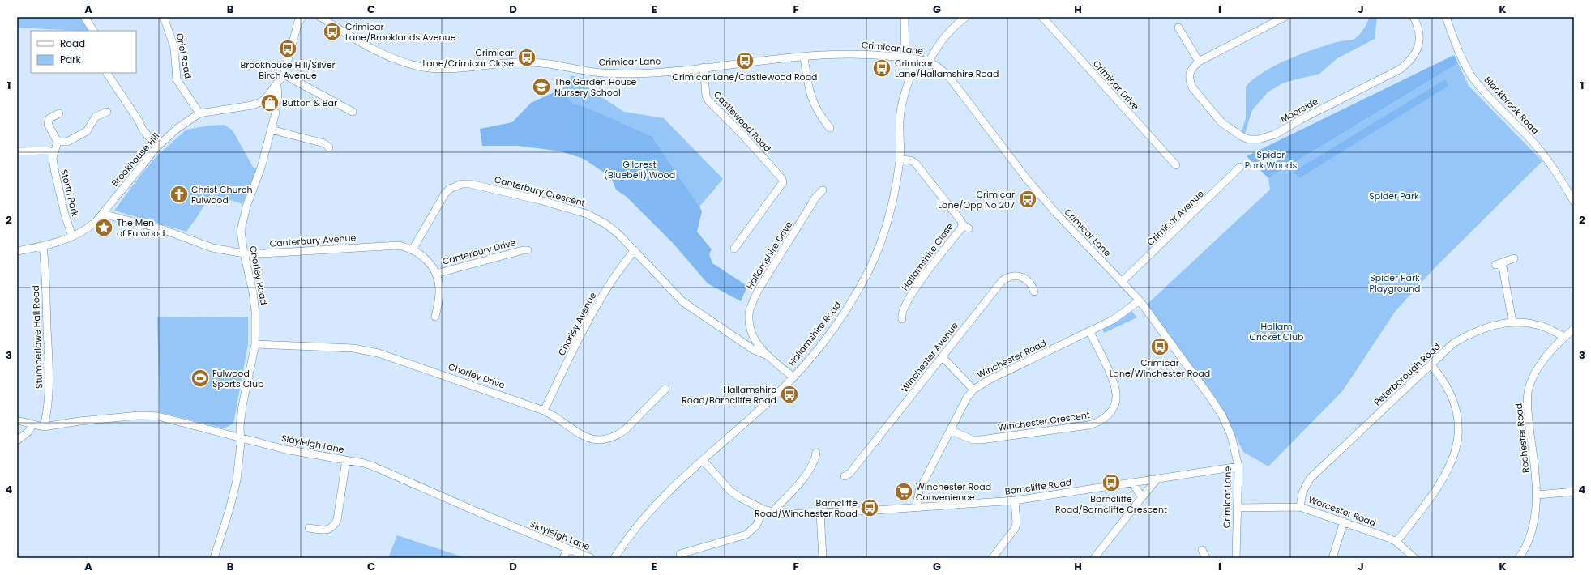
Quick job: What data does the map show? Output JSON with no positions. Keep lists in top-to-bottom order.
{
  "streets": {
    "street": [
      "Crimicar Lane",
      "Oriel Road",
      "Crimicar Drive",
      "Blackbrook Road",
      "Moorside",
      "Castlewood Road",
      "Brookhouse Hill",
      "Canterbury Crescent",
      "Storth Park",
      "Crimicar Avenue",
      "Canterbury Avenue",
      "Canterbury Drive",
      "Hallamshire Drive",
      "Hallamshire Close",
      "Chorley Road",
      "Chorley Avenue",
      "Hallamshire Road",
      "Stumperlowe Hall Road",
      "Winchester Avenue",
      "Winchester Road",
      "Peterborough Road",
      "Chorley Drive",
      "Winchester Crescent",
      "Rochester Road",
      "Slayleigh Lane",
      "Barncliffe Road",
      "Worcester Road"
    ]
  },
  "crossings": [
    ["Crimicar Lane", "Castlewood Road"],
    ["Crimicar Lane", "Crimicar Avenue"],
    ["Crimicar Lane", "Hallamshire Road"],
    ["Crimicar Lane", "Winchester Road"],
    ["Crimicar Lane", "Barncliffe Road"],
    ["Crimicar Lane", "Worcester Road"],
    ["Oriel Road", "Brookhouse Hill"],
    ["Brookhouse Hill", "Storth Park"],
    ["Brookhouse Hill", "Canterbury Avenue"],
    ["Brookhouse Hill", "Stumperlowe Hall Road"],
    ["Canterbury Crescent", "Canterbury Avenue"],
    ["Canterbury Crescent", "Hallamshire Drive"],
    ["Canterbury Crescent", "Chorley Avenue"],
    ["Canterbury Avenue", "Canterbury Drive"],
    ["Canterbury Avenue", "Chorley Road"],
    ["Hallamshire Drive", "Hallamshire Road"],
    ["Hallamshire Close", "Hallamshire Road"],
    ["Chorley Road", "Chorley Drive"],
    ["Chorley Road", "Slayleigh Lane"],
    ["Chorley Avenue", "Chorley Drive"],
    ["Hallamshire Road", "Barncliffe Road"],
    ["Stumperlowe Hall Road", "Slayleigh Lane"],
    ["Winchester Road", "Winchester Crescent"],
    ["Winchester Road", "Barncliffe Road"],
    ["Peterborough Road", "Rochester Road"],
    ["Peterborough Road", "Worcester Road"]
  ],
  "parks": [
    "Spider Park Woods",
    "Gilcrest (Bluebell) Wood",
    "Spider Park",
    "Spider Park Playground",
    "Hallam Cricket Club"
  ],
  "places": {
    "bus stop": [
      "Crimicar Lane/Brooklands Avenue",
      "Brookhouse Hill/Silver Birch Avenue",
      "Crimicar Lane/Crimicar Close",
      "Crimicar Lane/Castlewood Road",
      "Crimicar Lane/Hallamshire Road",
      "Crimicar Lane/Opp No 207",
      "Crimicar Lane/Winchester Road",
      "Hallamshire Road/Barncliffe Road",
      "Barncliffe Road/Barncliffe Crescent",
      "Barncliffe Road/Winchester Road"
    ],
    "school or university": ["The Garden House Nursery School"],
    "shop": ["Button & Bar"],
    "church": ["Christ Church Fulwood"],
    "place": ["The Men of Fulwood"],
    "sports": ["Fulwood Sports Club"],
    "supermarket": ["Winchester Road Convenience"]
  },
  "legend": ["Road", "Park"],
  "grid": {
    "columns": [
      "A",
      "B",
      "C",
      "D",
      "E",
      "F",
      "G",
      "H",
      "I",
      "J",
      "K"
    ],
    "rows": [
      "1",
      "2",
      "3",
      "4"
    ]
  }
}
